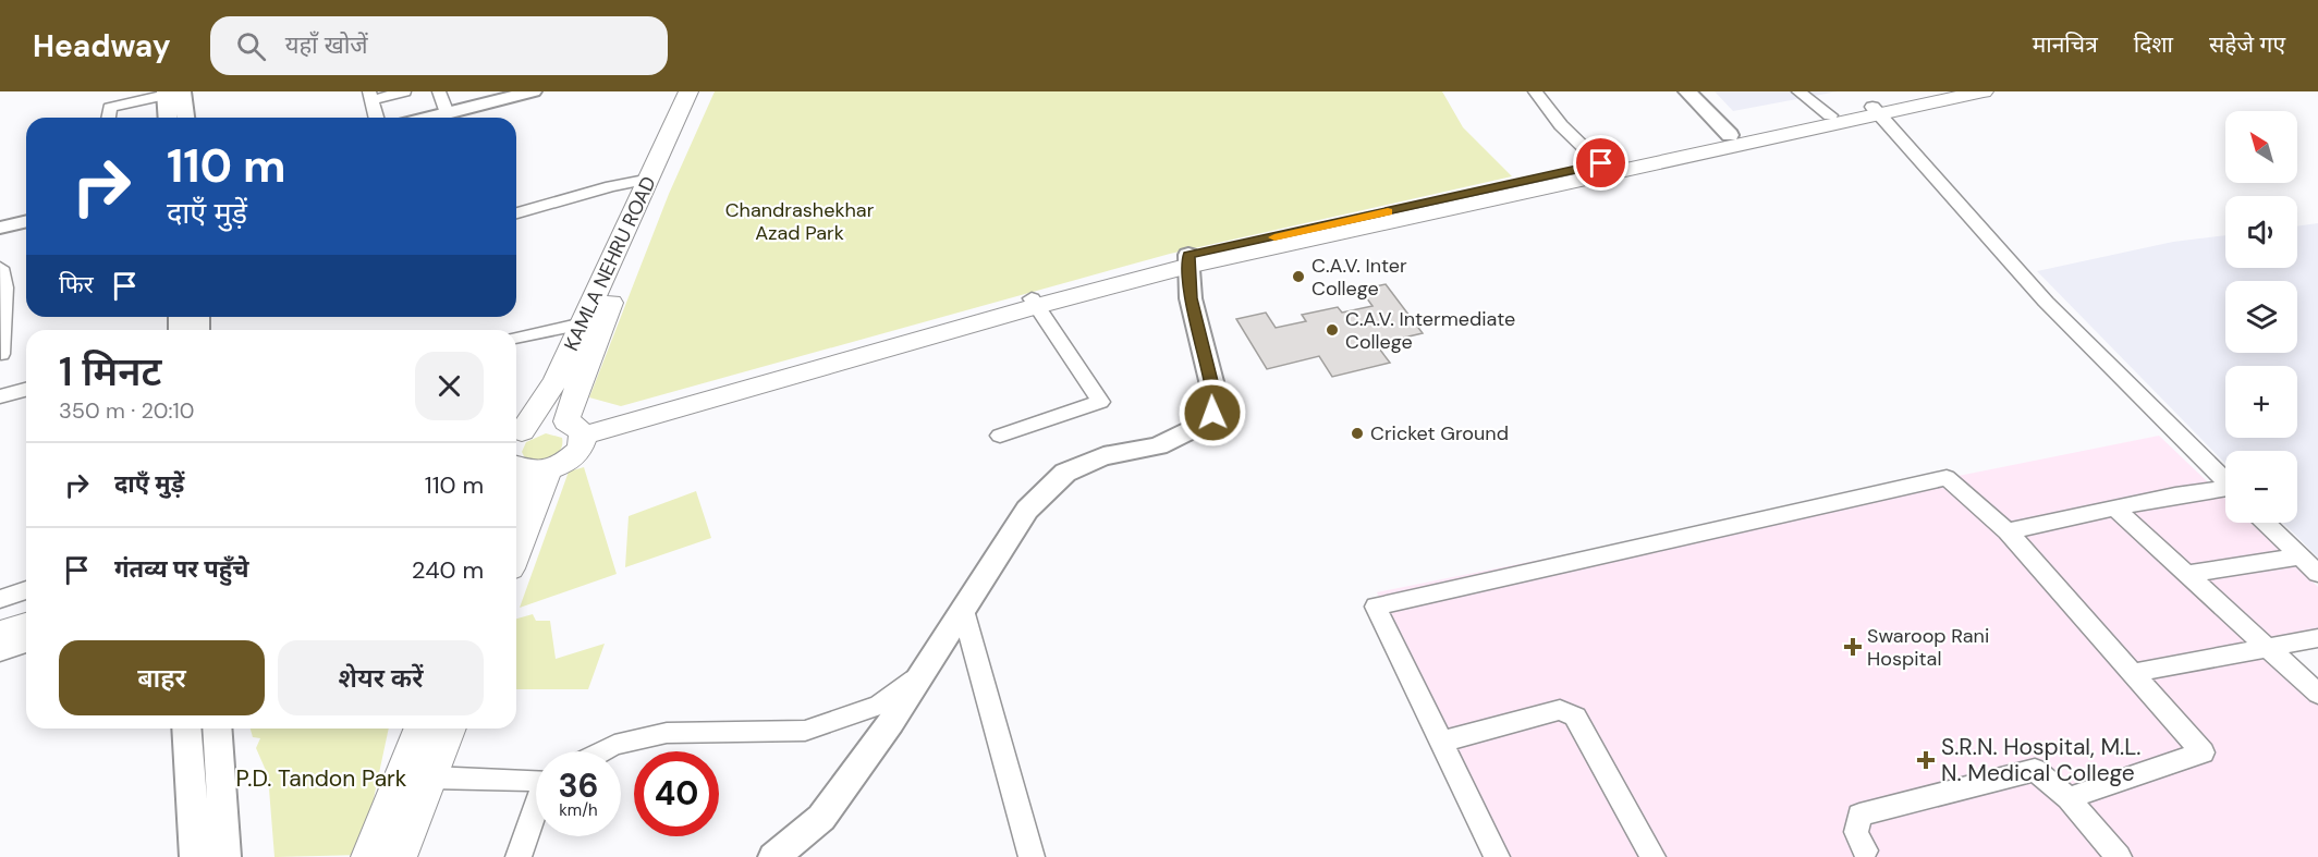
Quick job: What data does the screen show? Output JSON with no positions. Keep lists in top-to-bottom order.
{
  "streets": {
    "main road": ["KAMLA NEHRU ROAD"]
  },
  "parks": ["Chandrashekhar Azad Park", "P.D. Tandon Park"],
  "places": {
    "other": ["C.A.V. Inter College", "C.A.V. Intermediate College", "Cricket Ground"],
    "health": ["Swaroop Rani Hospital", "S.R.N. Hospital, M.L. N. Medical College"]
  },
  "north": "top left",
  "page": {
    "header": "Headway",
    "search": "यहाँ खोजें",
    "nav": ["मानचित्र", "दिशा", "सहेजे गए"],
    "map_buttons": ["+", "−"],
    "turn": ["110 m", "दाएँ मुड़ें"],
    "then": "फिर",
    "heading": ["1 मिनट", "350 m · 20:10"],
    "list": [
      {
        "name": "दाएँ मुड़ें",
        "value": "110 m"
      },
      {
        "name": "गंतव्य पर पहुँचे",
        "value": "240 m"
      }
    ],
    "buttons": ["बाहर", "शेयर करें"],
    "speed": "36 km/h",
    "limit": "40"
  }
}
